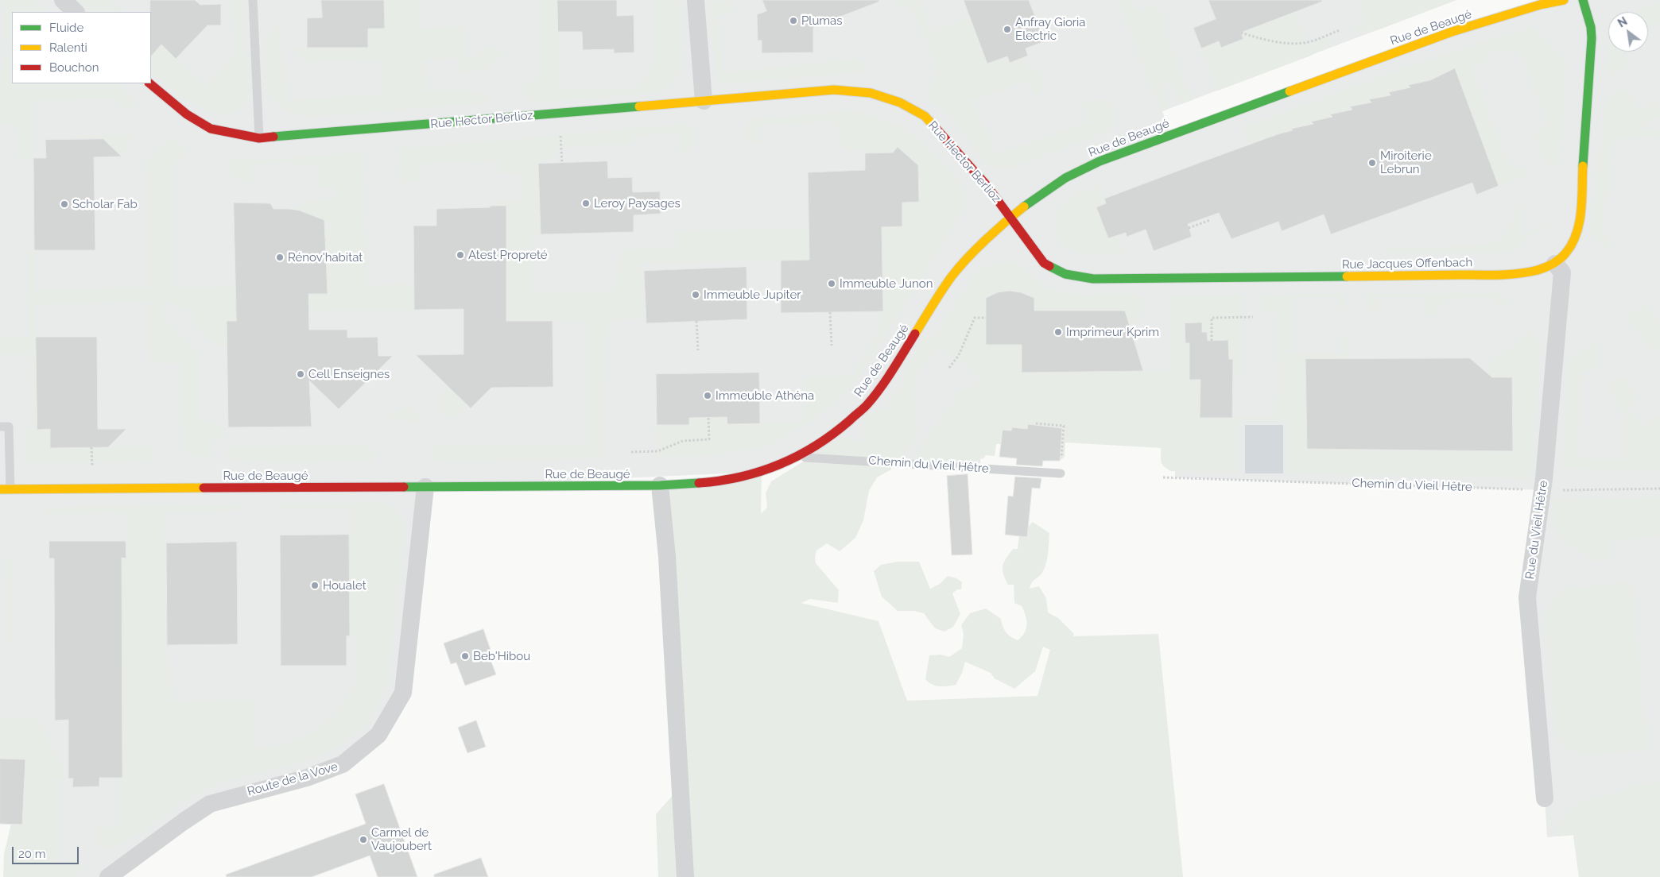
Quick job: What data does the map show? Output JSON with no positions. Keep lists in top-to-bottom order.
{
  "streets": {
    "street": [
      "Rue de Beaugé",
      "Rue Hector Berlioz",
      "Rue Jacques Offenbach",
      "Rue du Vieil Hêtre",
      "Route de la Vove"
    ],
    "lane": ["Chemin du Vieil Hêtre"]
  },
  "crossings": [
    ["Rue de Beaugé", "Rue Hector Berlioz"],
    ["Rue de Beaugé", "Rue Jacques Offenbach"],
    ["Rue de Beaugé", "Chemin du Vieil Hêtre"],
    ["Rue de Beaugé", "Route de la Vove"],
    ["Rue Hector Berlioz", "Rue Jacques Offenbach"],
    ["Rue Jacques Offenbach", "Rue du Vieil Hêtre"],
    ["Chemin du Vieil Hêtre", "Rue du Vieil Hêtre"]
  ],
  "places": [
    "Plumas",
    "Anfray Gioria Electric",
    "Miroiterie Lebrun",
    "Leroy Paysages",
    "Scholar Fab",
    "Atest Propreté",
    "Rénov'habitat",
    "Immeuble Junon",
    "Immeuble Jupiter",
    "Imprimeur Kprim",
    "Cell Enseignes",
    "Immeuble Athéna",
    "Houalet",
    "Beb'Hibou",
    "Carmel de Vaujoubert"
  ],
  "legend": ["Fluide", "Ralenti", "Bouchon"],
  "scale_bar": "20 m",
  "north": "top left"
}
